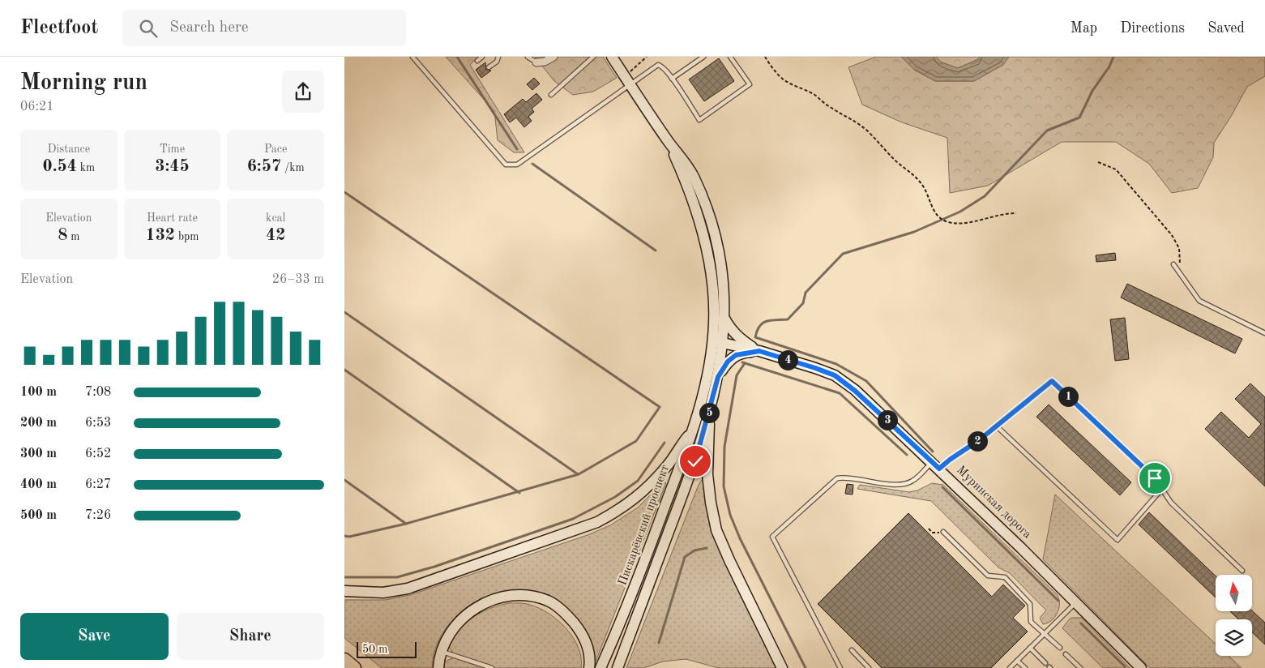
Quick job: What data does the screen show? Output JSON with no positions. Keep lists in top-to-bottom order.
{
  "streets": {
    "street": ["Муринская дорога", "Пискарёвский проспект"]
  },
  "crossings": [
    ["Муринская дорога", "Пискарёвский проспект"]
  ],
  "scale_bar": "50 m",
  "north": "top",
  "page": {
    "header": "Fleetfoot",
    "search": "Search here",
    "nav": ["Map", "Directions", "Saved"],
    "heading": ["Morning run", "06:21"],
    "stats": [
      ["Distance", "0.54 km"],
      ["Time", "3:45"],
      ["Pace", "6:57 /km"],
      ["Elevation", "8 m"],
      ["Heart rate", "132 bpm"],
      ["kcal", "42"]
    ],
    "chart": ["Elevation", "26–33 m"],
    "pins": [
      "4",
      "1",
      "5",
      "3",
      "2"
    ],
    "list": [
      {
        "name": "100 m",
        "note": "7:08"
      },
      {
        "name": "200 m",
        "note": "6:53"
      },
      {
        "name": "300 m",
        "note": "6:52"
      },
      {
        "name": "400 m",
        "note": "6:27"
      },
      {
        "name": "500 m",
        "note": "7:26"
      }
    ],
    "buttons": ["Save", "Share"],
    "scale": "50 m"
  }
}
